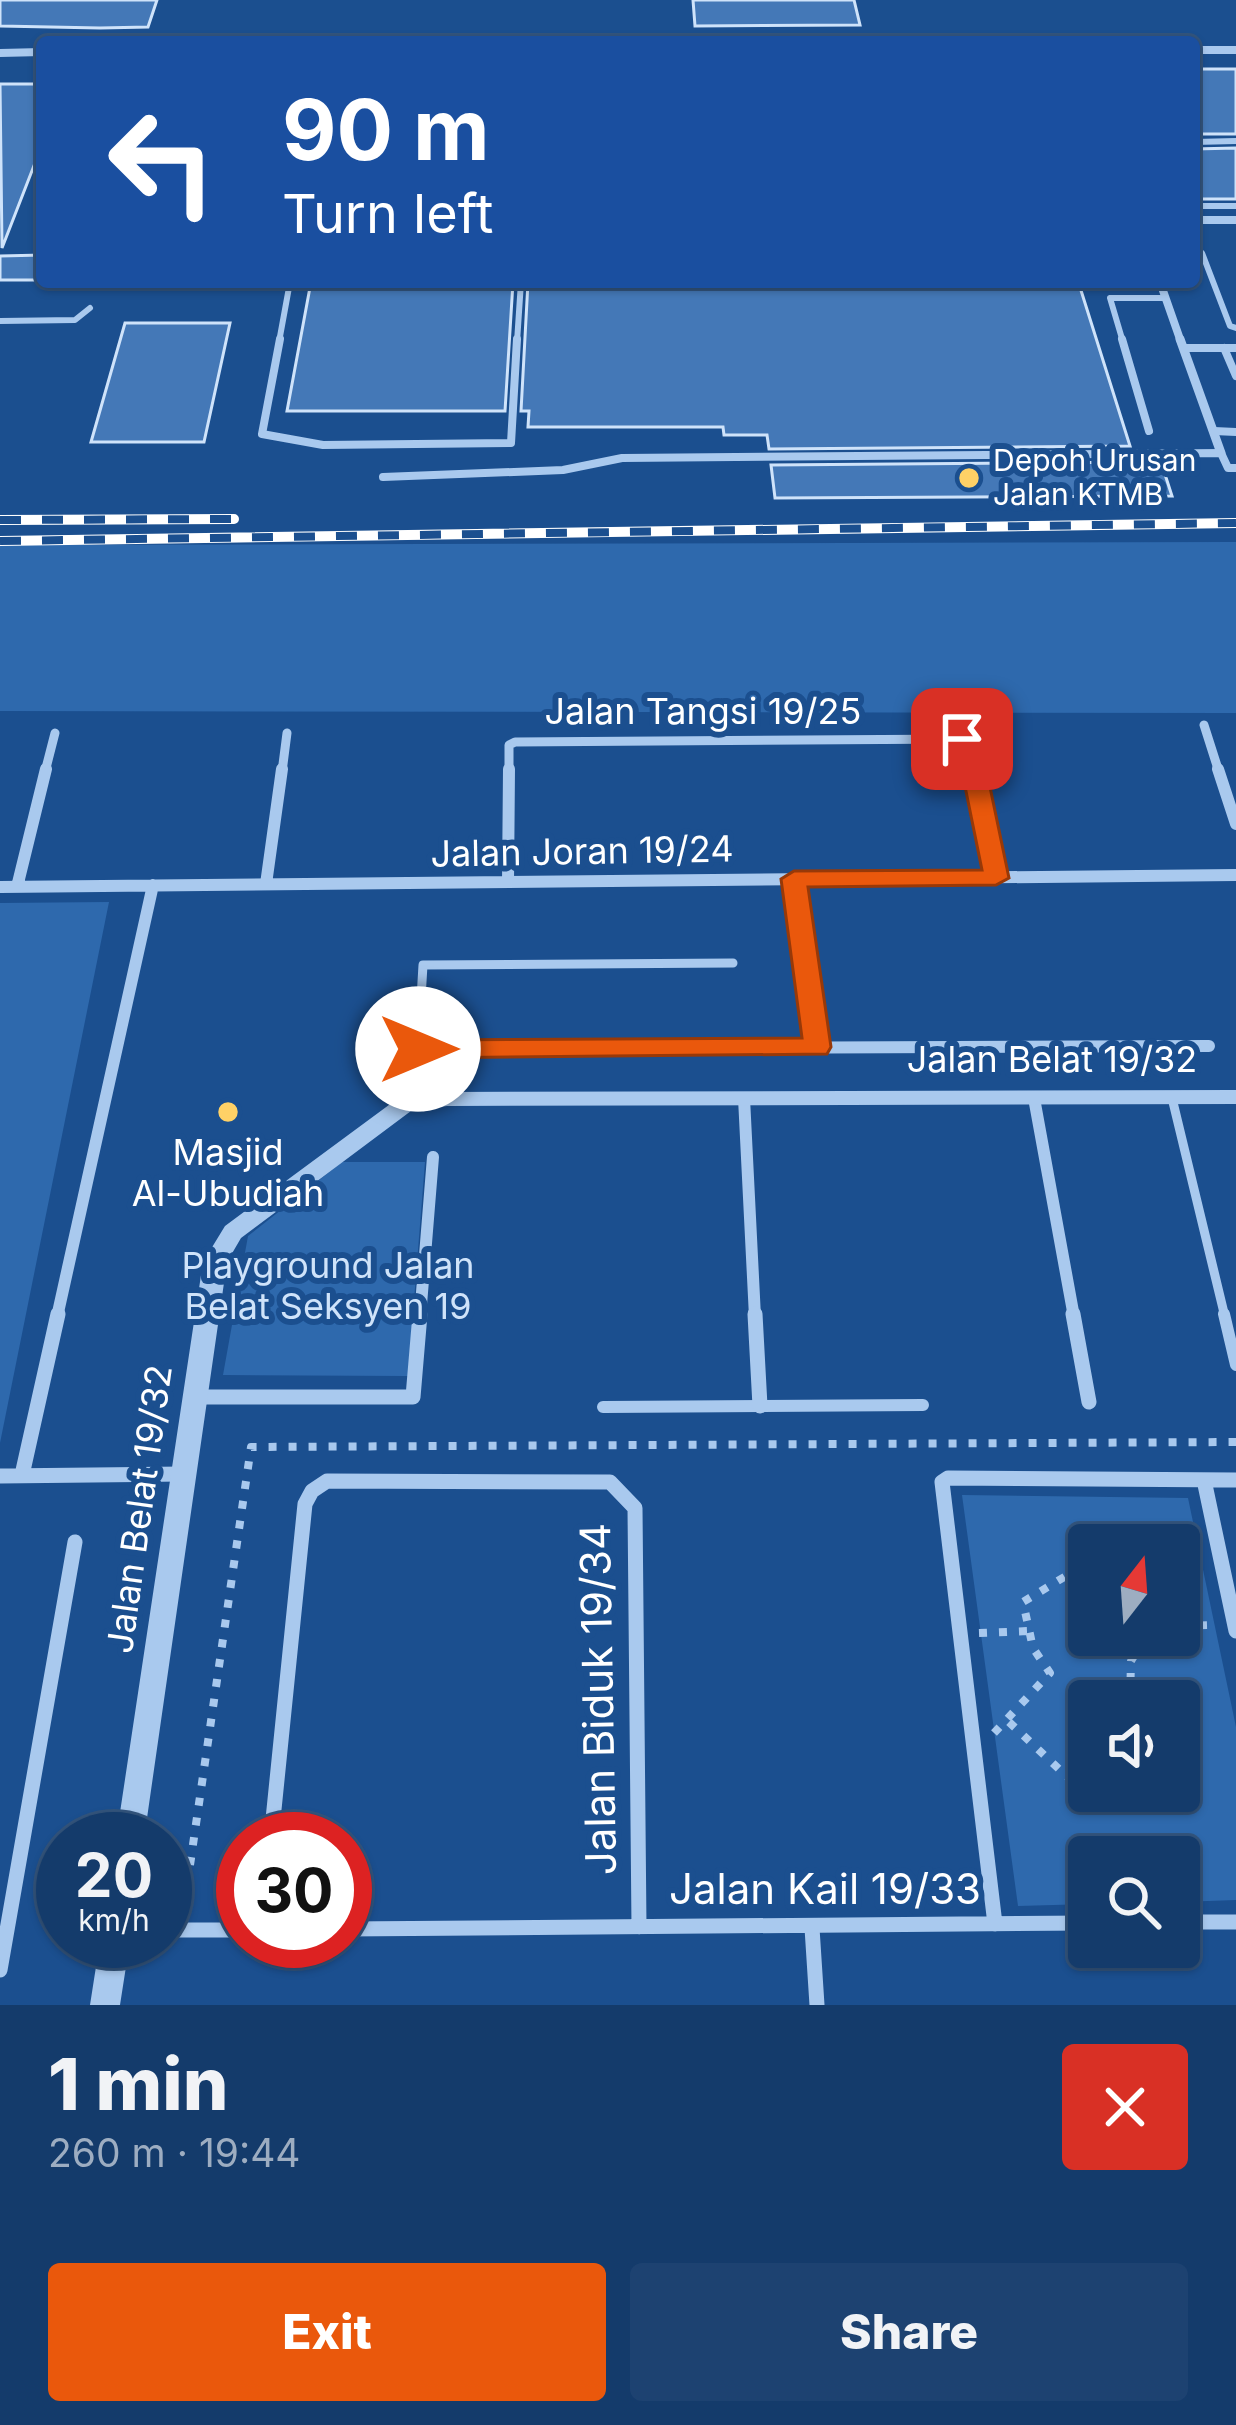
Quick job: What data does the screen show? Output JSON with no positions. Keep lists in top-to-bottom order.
{
  "streets": {
    "street": [
      "Jalan Tangsi 19/25",
      "Jalan Joran 19/24",
      "Jalan Belat 19/32",
      "Jalan Biduk 19/34",
      "Jalan Kail 19/33"
    ]
  },
  "crossings": [
    ["Jalan Tangsi 19/25", "Jalan Joran 19/24"],
    ["Jalan Biduk 19/34", "Jalan Kail 19/33"]
  ],
  "parks": ["Playground Jalan Belat Seksyen 19"],
  "places": ["Depoh Urusan Jalan KTMB", "Masjid Al-Ubudiah"],
  "north": "top",
  "page": {
    "turn": ["90 m", "Turn left"],
    "speed": "20 km/h",
    "limit": "30",
    "heading": ["1 min", "260 m · 19:44"],
    "buttons": ["Exit", "Share"]
  }
}
